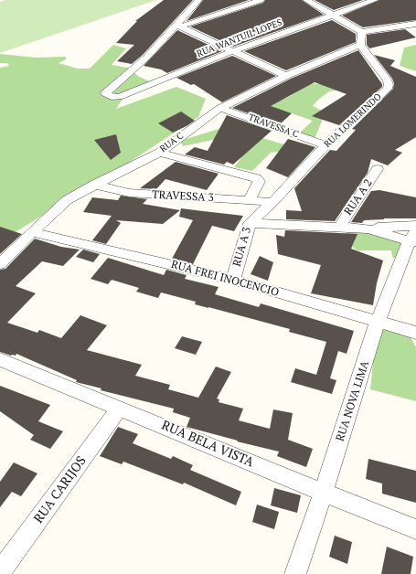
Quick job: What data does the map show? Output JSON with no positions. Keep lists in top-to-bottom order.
{
  "streets": {
    "street": [
      "RUA WANTUIL LOPES",
      "RUA LOMERINDO",
      "TRAVESSA C",
      "RUA C",
      "TRAVESSA 3",
      "RUA A 2",
      "RUA A 3",
      "RUA FREI INOCENCIO",
      "RUA NOVA LIMA",
      "RUA BELA VISTA",
      "RUA CARIJOS"
    ]
  },
  "crossings": [
    ["RUA LOMERINDO", "TRAVESSA C"],
    ["RUA LOMERINDO", "RUA C"],
    ["RUA LOMERINDO", "TRAVESSA 3"],
    ["RUA LOMERINDO", "RUA A 3"],
    ["TRAVESSA C", "RUA C"],
    ["RUA C", "TRAVESSA 3"],
    ["RUA C", "RUA FREI INOCENCIO"],
    ["TRAVESSA 3", "RUA A 3"],
    ["RUA A 3", "RUA FREI INOCENCIO"],
    ["RUA FREI INOCENCIO", "RUA NOVA LIMA"],
    ["RUA NOVA LIMA", "RUA BELA VISTA"],
    ["RUA BELA VISTA", "RUA CARIJOS"]
  ]
}
